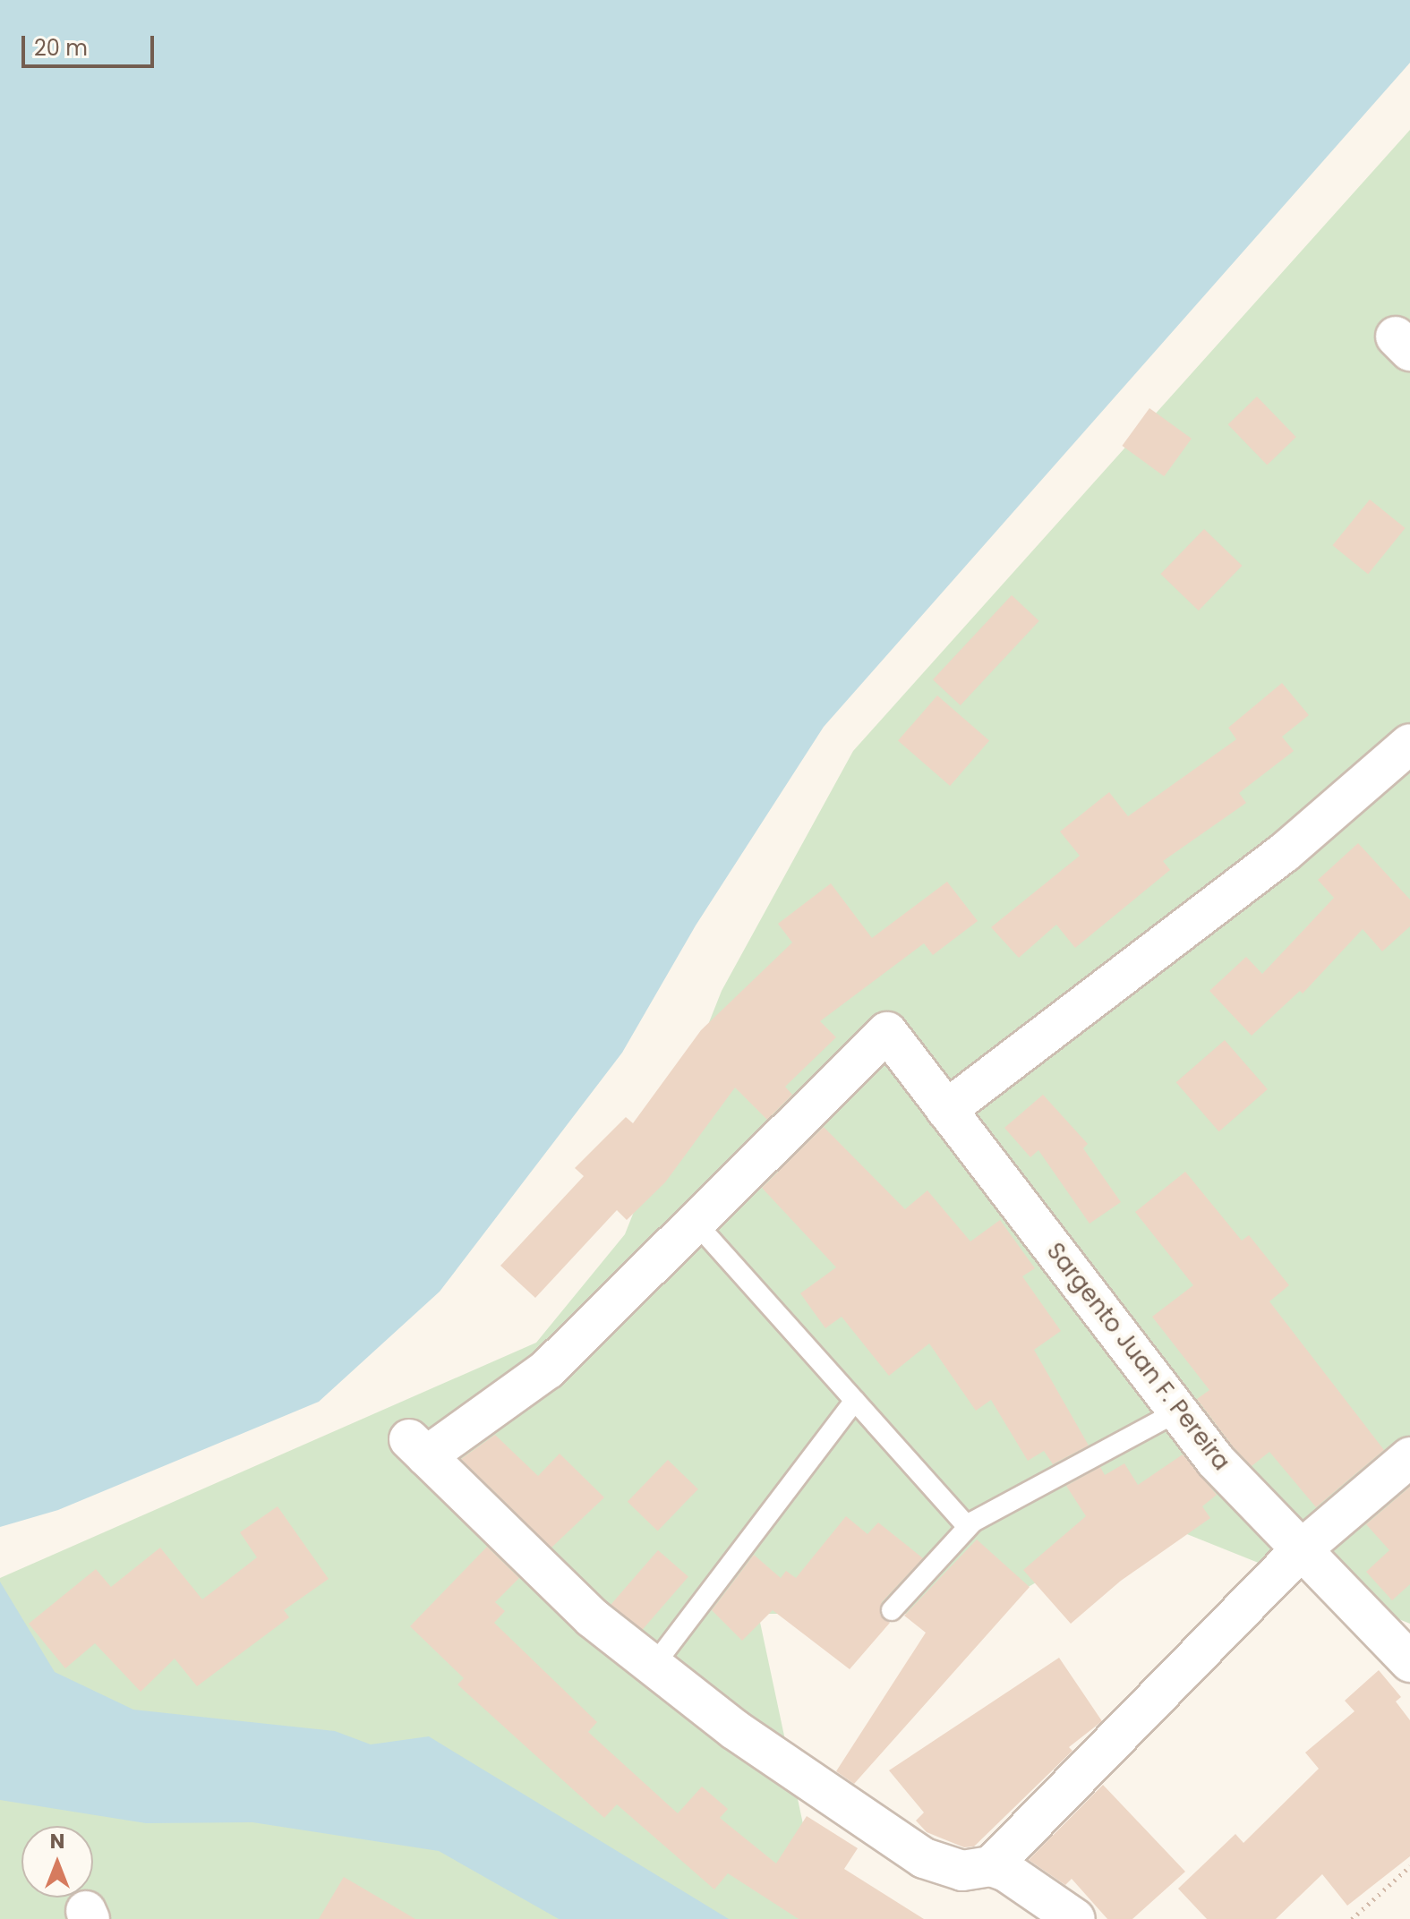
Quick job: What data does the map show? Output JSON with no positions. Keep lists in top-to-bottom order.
{
  "streets": {
    "street": ["Sargento Juan F. Pereira"]
  },
  "scale_bar": "20 m",
  "north": "top"
}
